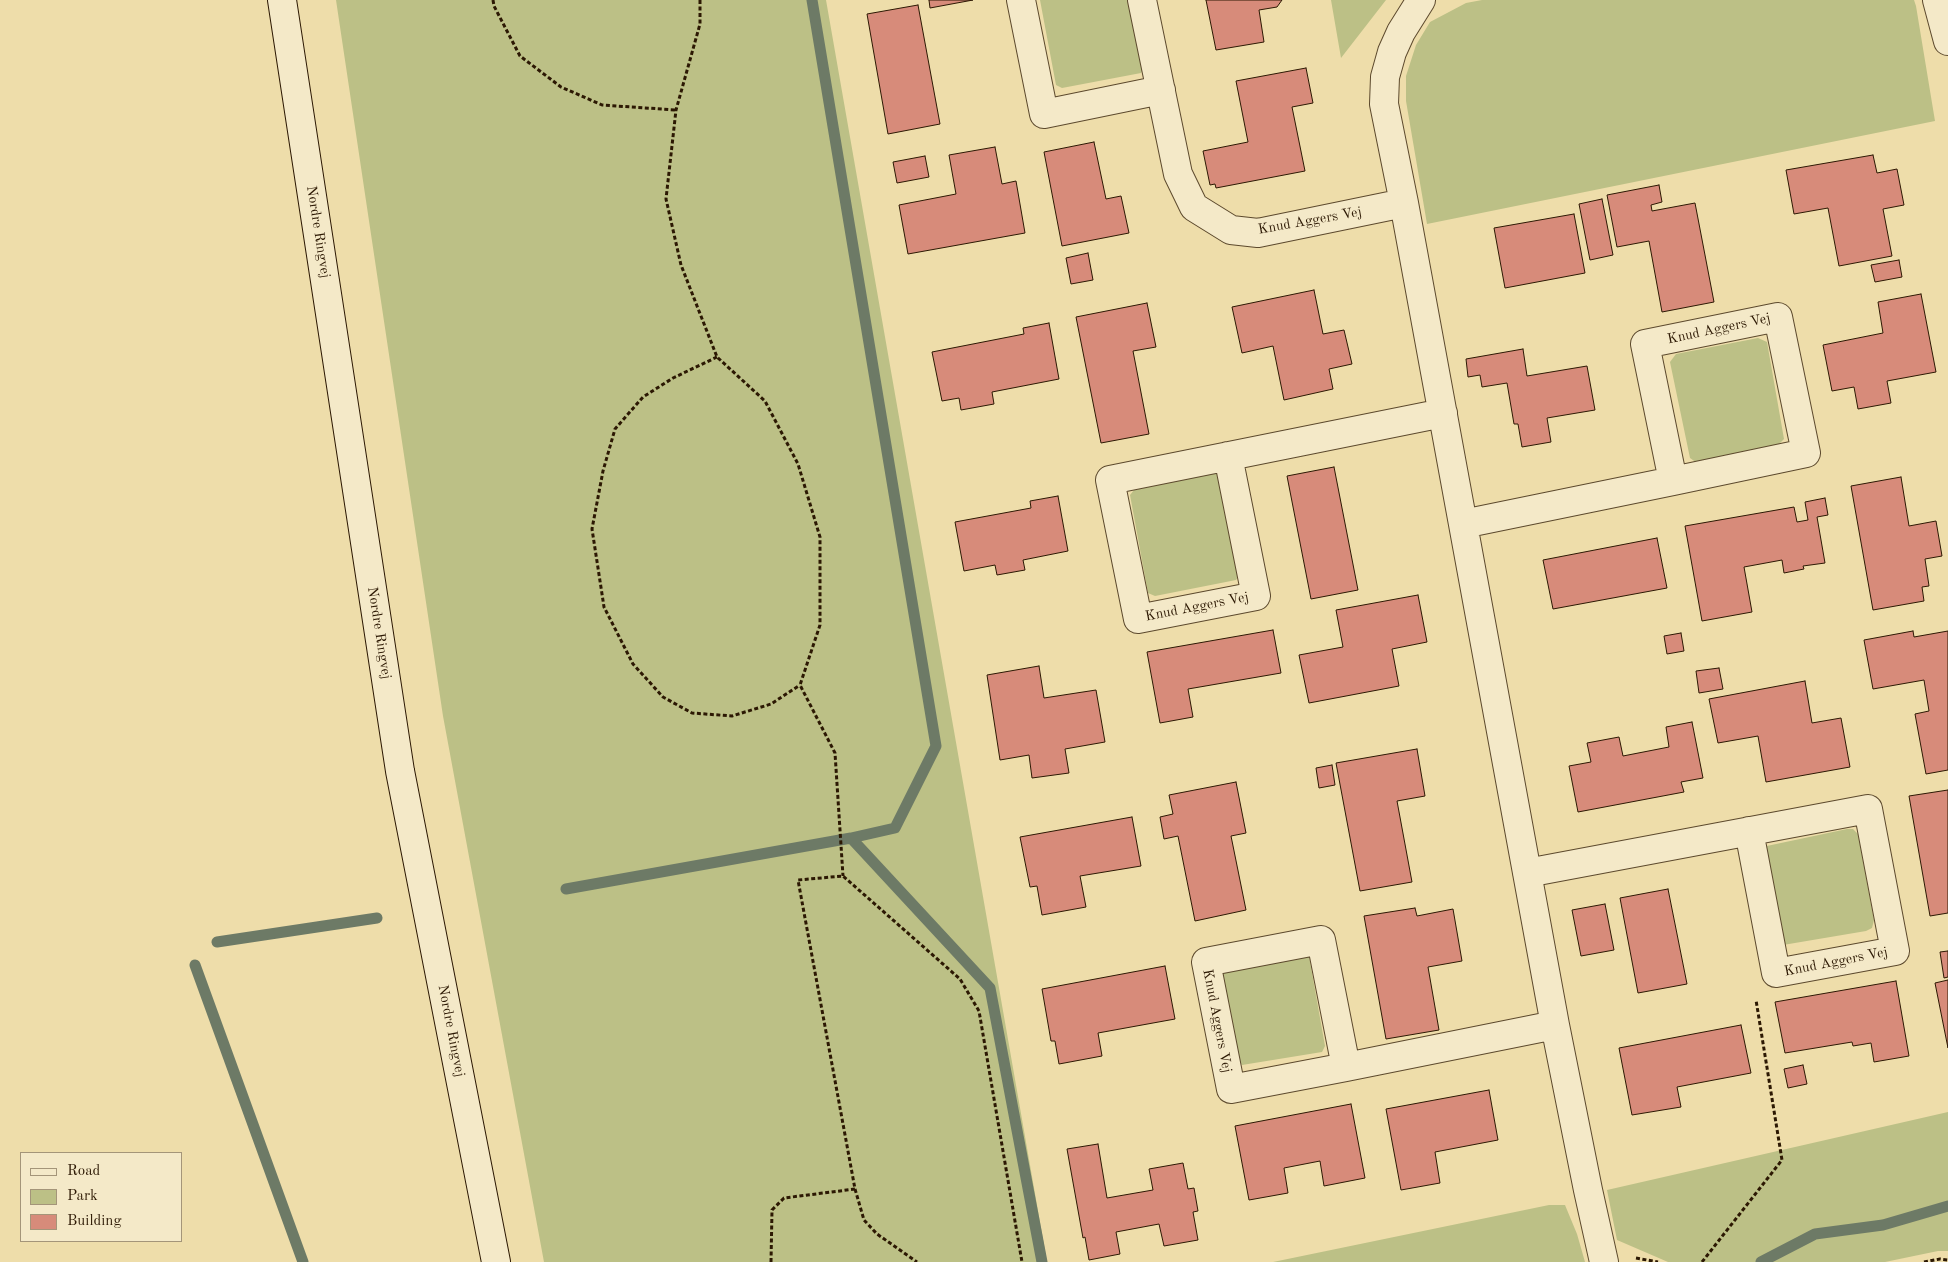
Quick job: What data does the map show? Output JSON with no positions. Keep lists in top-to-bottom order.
{
  "streets": {
    "street": ["Knud Aggers Vej", "Nordre Ringvej"]
  },
  "legend": ["Road", "Park", "Building"]
}
